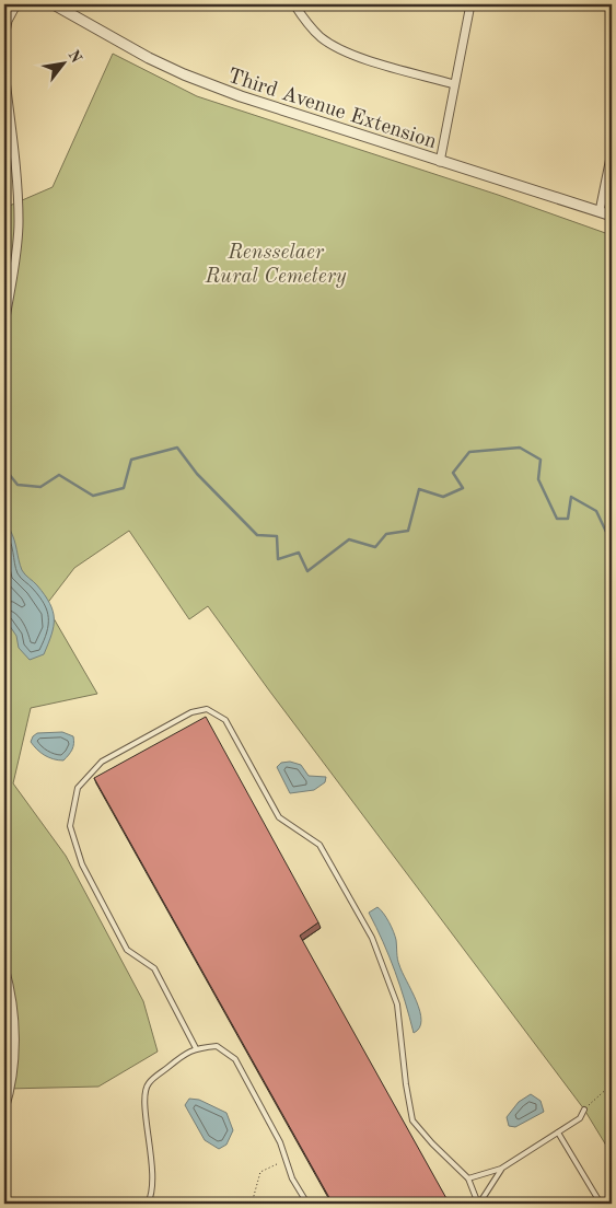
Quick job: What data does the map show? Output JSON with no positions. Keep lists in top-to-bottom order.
{
  "streets": {
    "street": ["Third Avenue Extension"]
  },
  "parks": ["Rensselaer Rural Cemetery"],
  "north": "top right"
}
